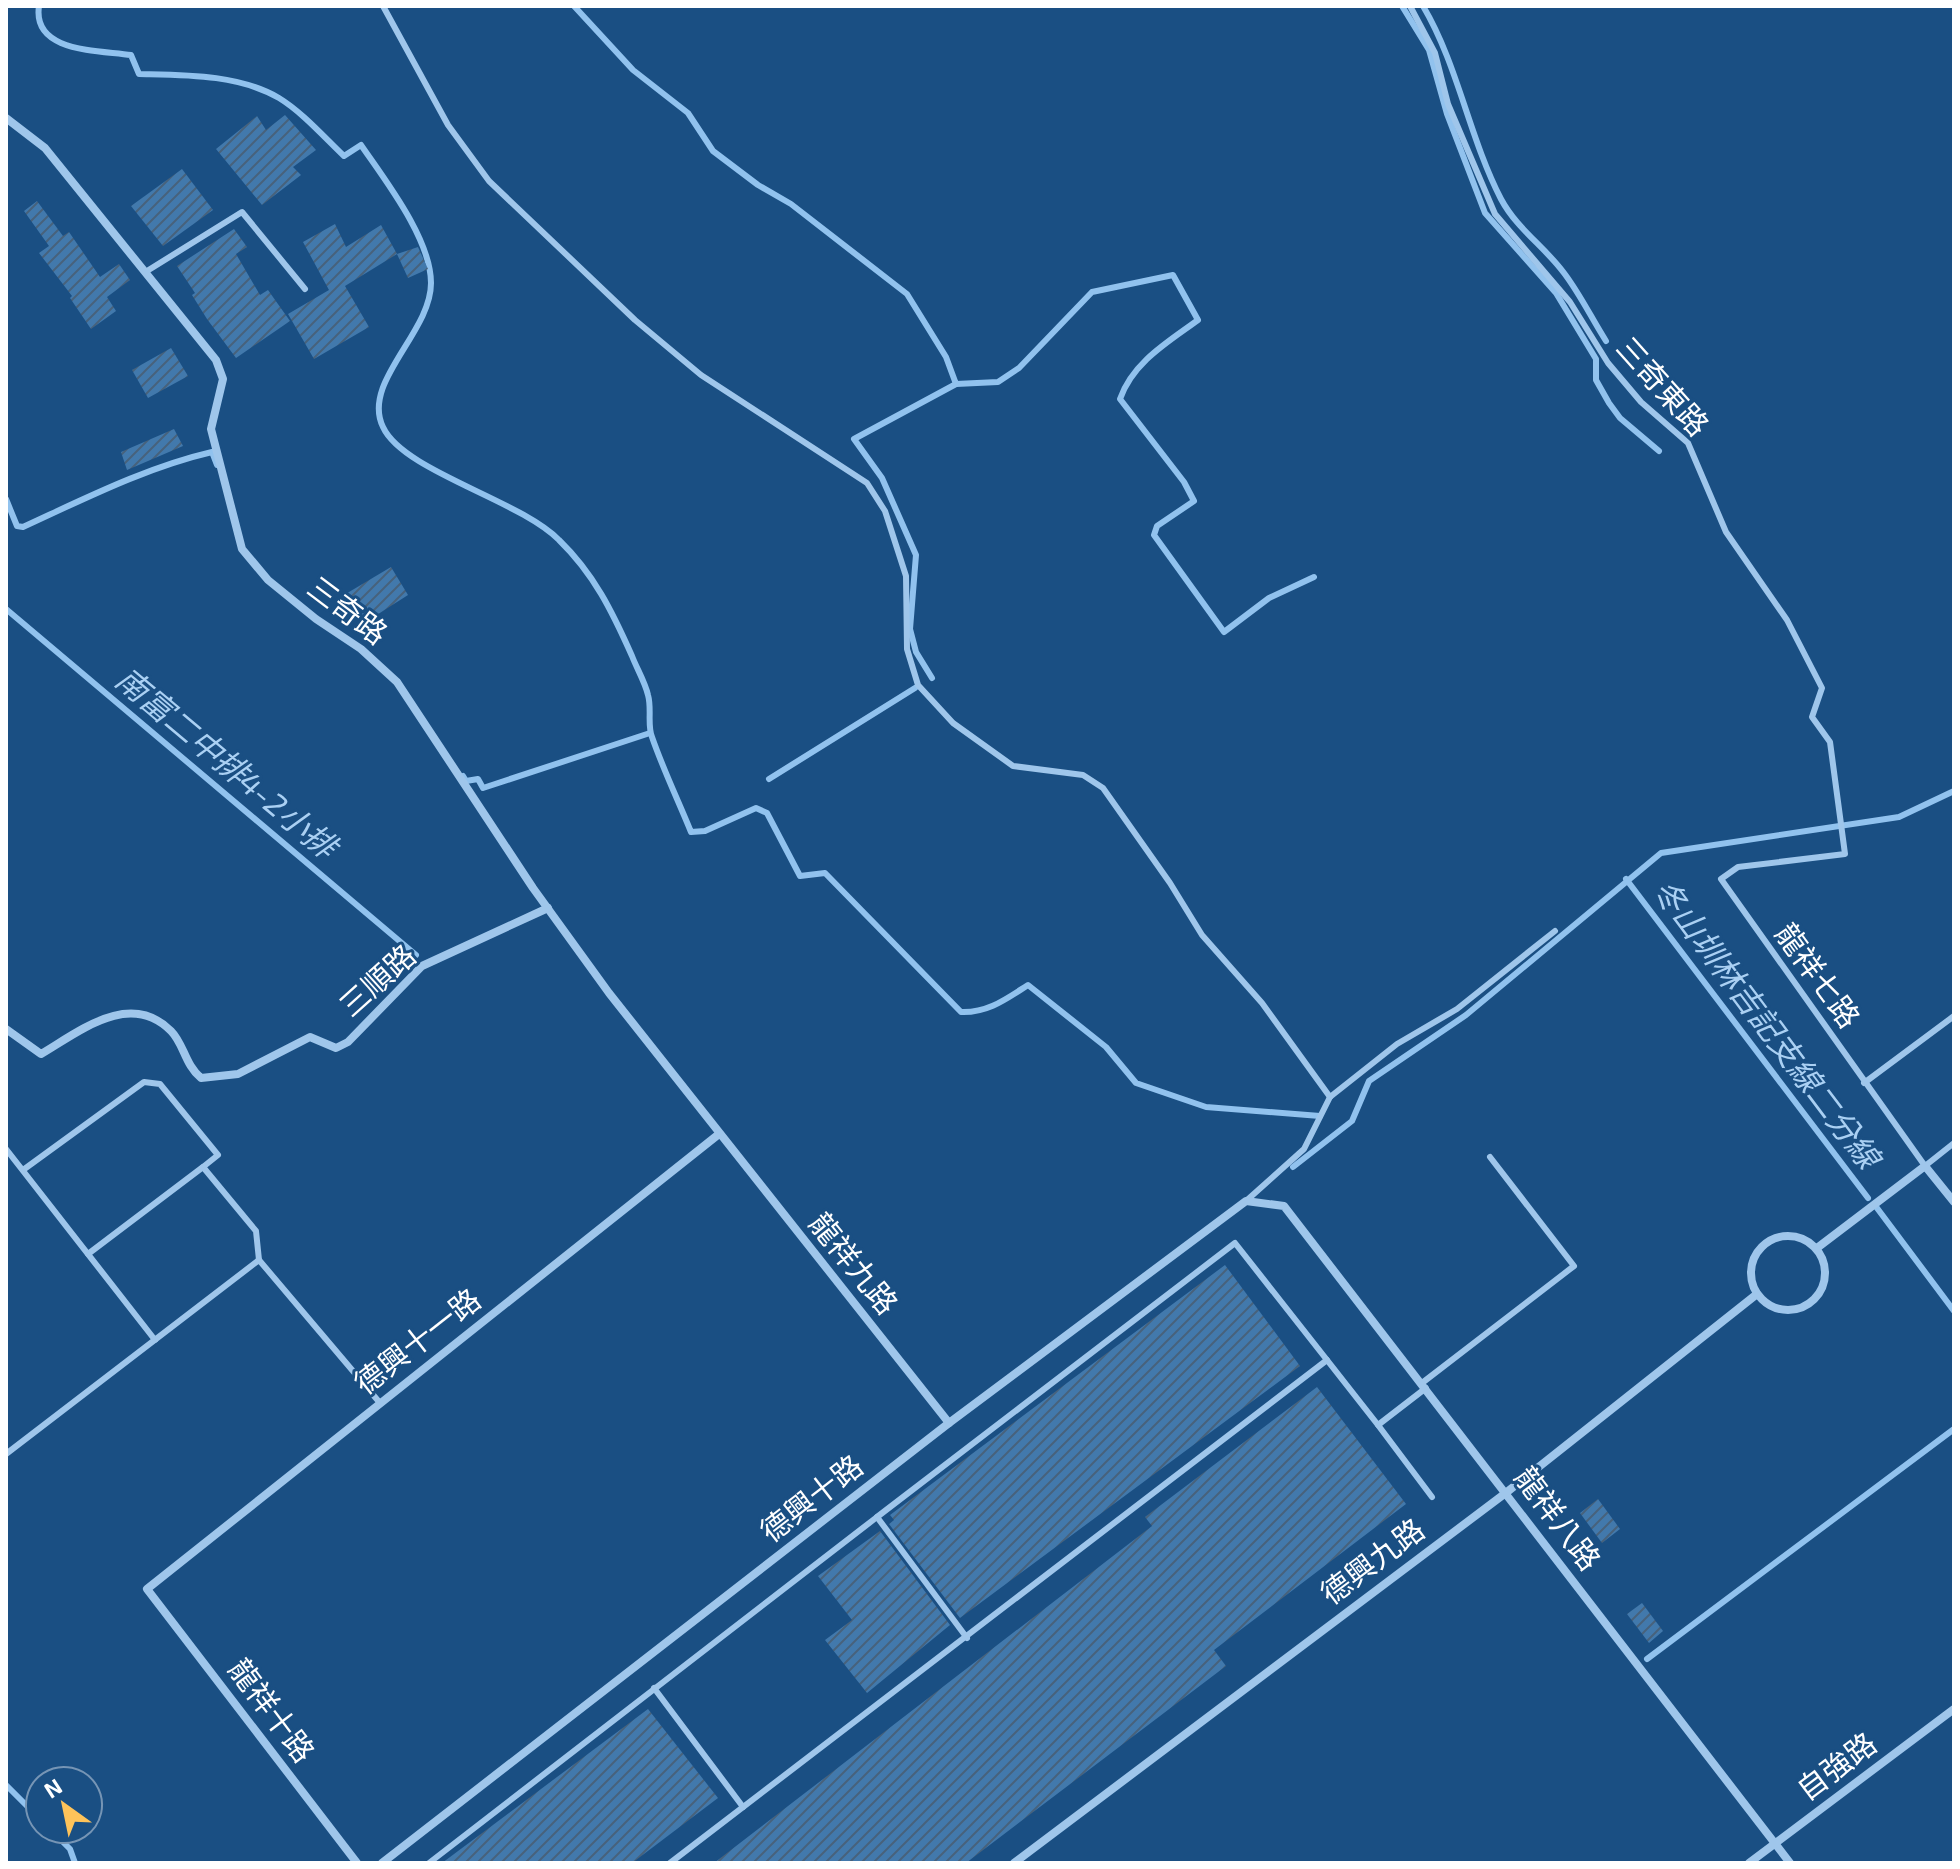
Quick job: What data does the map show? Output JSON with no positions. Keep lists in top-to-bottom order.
{
  "streets": {
    "street": [
      "三奇路",
      "龍祥七路",
      "三順路",
      "龍祥九路",
      "德興十一路",
      "德興十路",
      "龍祥八路",
      "德興九路",
      "龍祥十路",
      "自強路"
    ],
    "lane": ["三奇東路"]
  },
  "crossings": [
    ["三奇東路", "龍祥七路"],
    ["三奇路", "三順路"],
    ["三奇路", "龍祥九路"],
    ["三奇路", "德興十一路"],
    ["龍祥九路", "德興十一路"],
    ["龍祥九路", "德興十路"],
    ["德興十一路", "龍祥十路"],
    ["德興十路", "龍祥八路"],
    ["龍祥八路", "德興九路"],
    ["龍祥八路", "自強路"]
  ],
  "water": ["南富二中排4-2小排", "冬山圳林吉記支線二分線"],
  "north": "top left"
}
